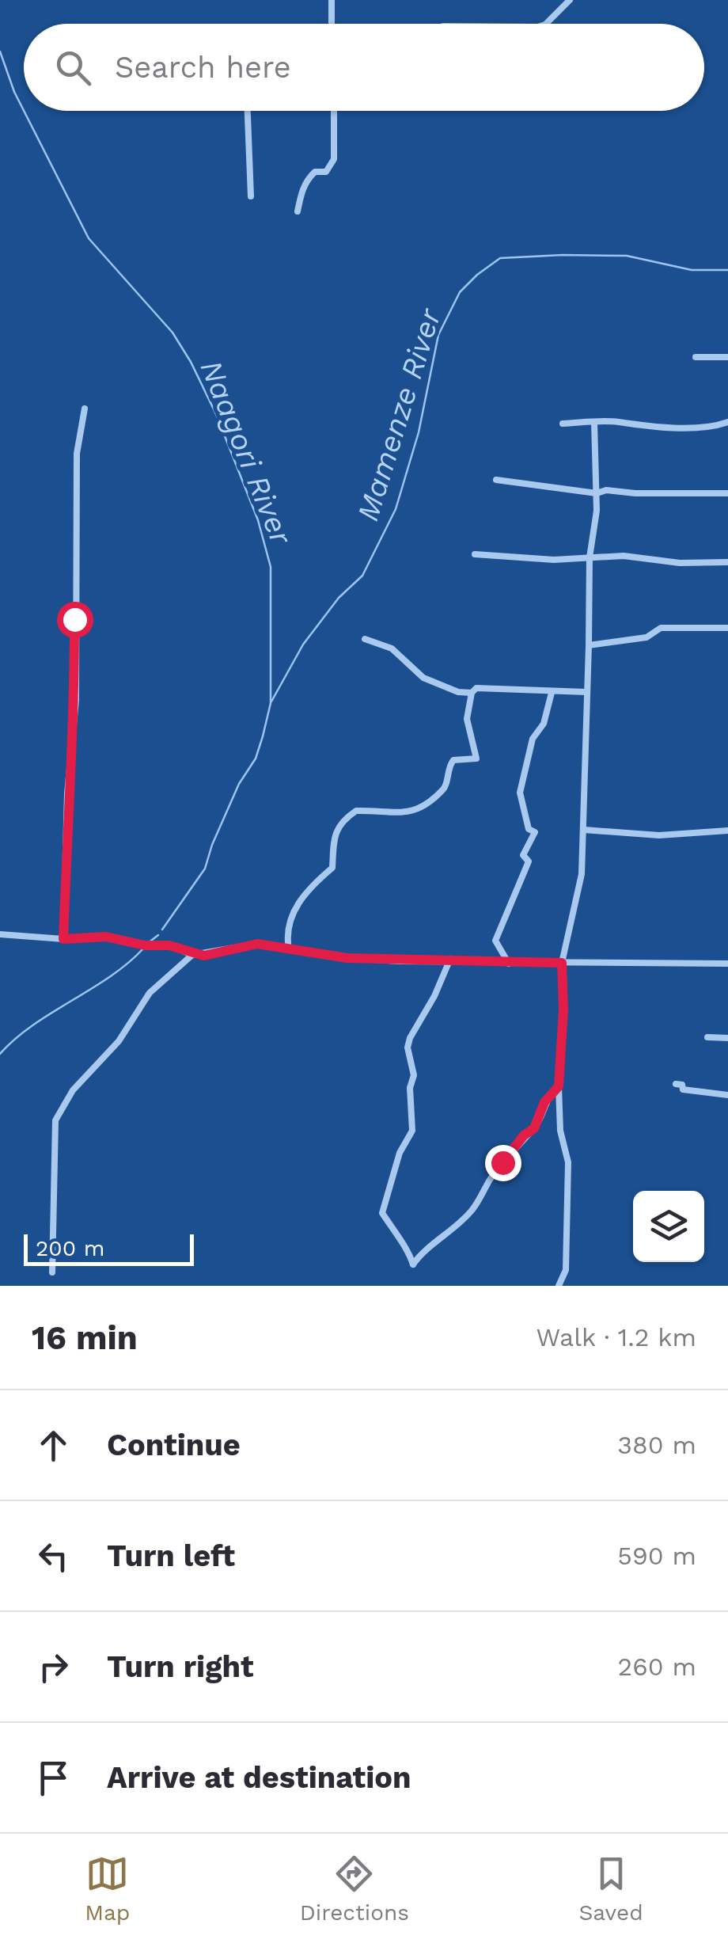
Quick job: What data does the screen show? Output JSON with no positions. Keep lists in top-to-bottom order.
{
  "water": ["Mamenze River", "Naagori River"],
  "scale_bar": "200 m",
  "page": {
    "search": "Search here",
    "scale": "200 m",
    "heading": ["16 min", "Walk · 1.2 km"],
    "list": [
      ["Continue", "380 m"],
      ["Turn left", "590 m"],
      ["Turn right", "260 m"],
      "Arrive at destination"
    ],
    "nav": ["Map", "Directions", "Saved"]
  }
}
